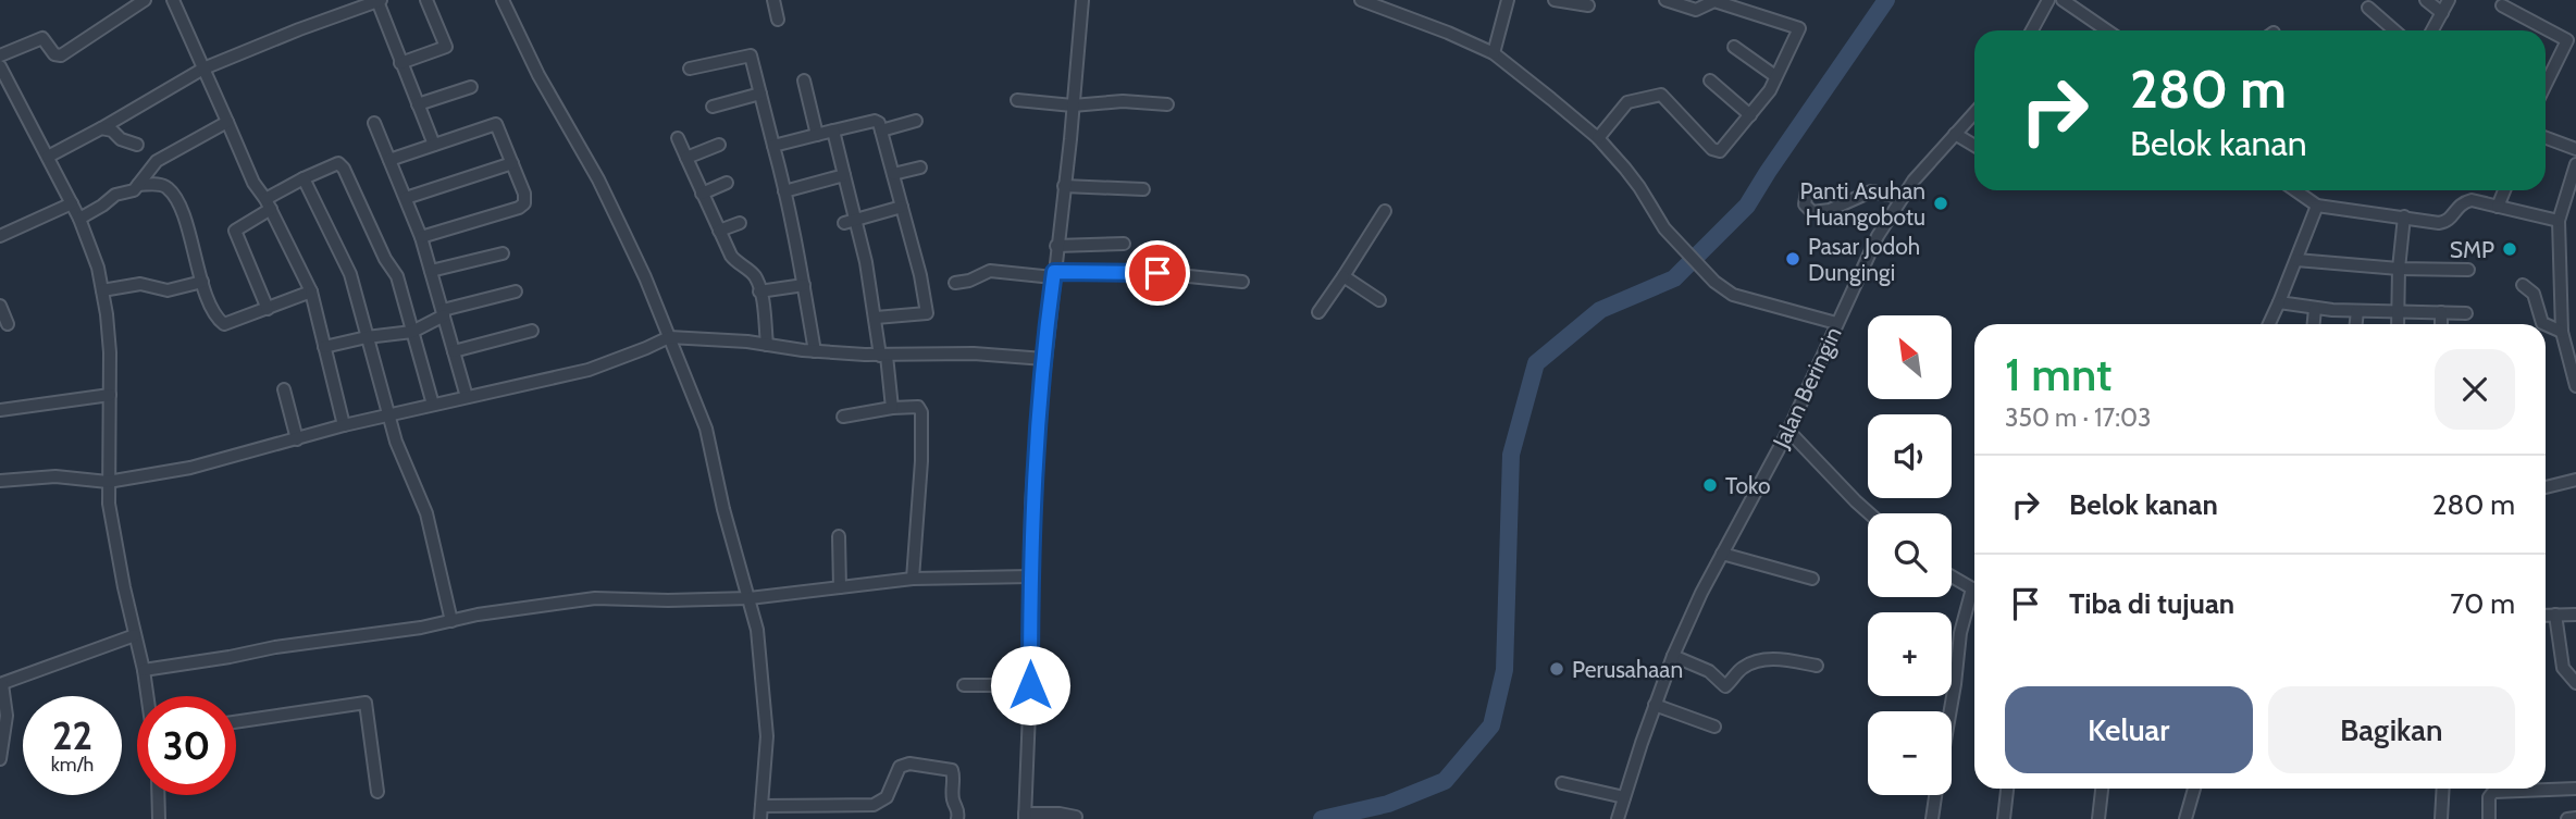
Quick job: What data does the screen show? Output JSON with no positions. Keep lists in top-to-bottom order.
{
  "streets": {
    "street": ["Jalan Beringin"]
  },
  "places": [
    "Panti Asuhan Huangobotu",
    "SMP",
    "Pasar Jodoh Dungingi",
    "Toko",
    "Perusahaan"
  ],
  "north": "top left",
  "page": {
    "turn": ["280 m", "Belok kanan"],
    "map_buttons": ["+", "−"],
    "heading": ["1 mnt", "350 m · 17:03"],
    "list": [
      {
        "name": "Belok kanan",
        "value": "280 m"
      },
      {
        "name": "Tiba di tujuan",
        "value": "70 m"
      }
    ],
    "buttons": ["Keluar", "Bagikan"],
    "speed": "22 km/h",
    "limit": "30"
  }
}
